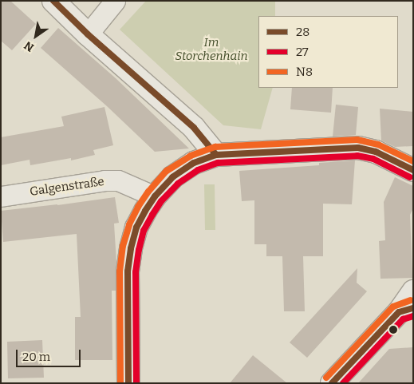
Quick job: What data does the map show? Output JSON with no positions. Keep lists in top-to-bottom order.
{
  "streets": {
    "street": ["Galgenstraße"]
  },
  "parks": ["Im Storchenhain"],
  "lines": ["transit line 28", "transit line N8", "transit line 27"],
  "legend": ["28", "27", "N8"],
  "scale_bar": "20 m",
  "north": "bottom left"
}
